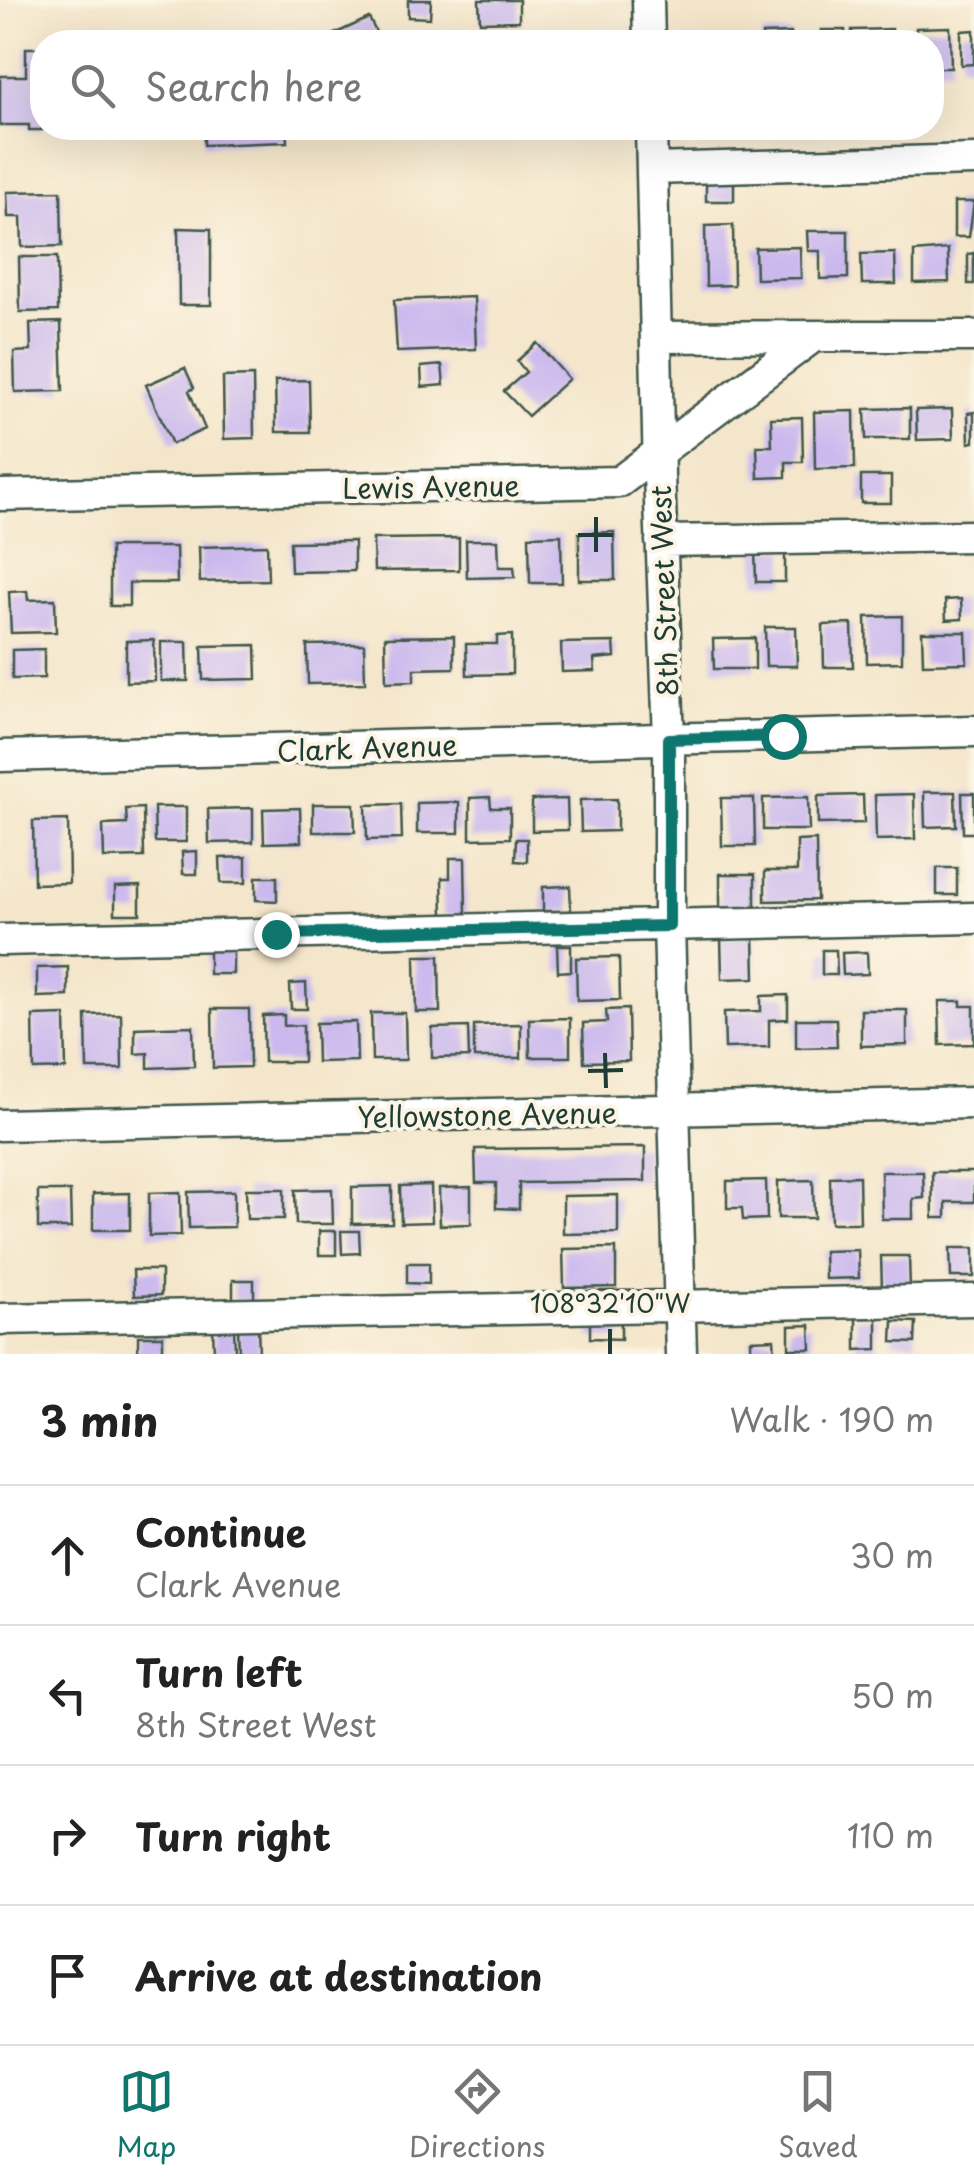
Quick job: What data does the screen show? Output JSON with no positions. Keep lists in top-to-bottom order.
{
  "streets": {
    "street": [
      "Lewis Avenue",
      "8th Street West",
      "Clark Avenue",
      "Yellowstone Avenue"
    ]
  },
  "crossings": [
    ["Lewis Avenue", "8th Street West"],
    ["8th Street West", "Clark Avenue"],
    ["8th Street West", "Yellowstone Avenue"]
  ],
  "page": {
    "search": "Search here",
    "heading": ["3 min", "Walk · 190 m"],
    "list": [
      ["Continue", "Clark Avenue", "30 m"],
      ["Turn left", "8th Street West", "50 m"],
      ["Turn right", "110 m"],
      "Arrive at destination"
    ],
    "nav": ["Map", "Directions", "Saved"]
  },
  "coordinates": ["108°32'10\"W"]
}
